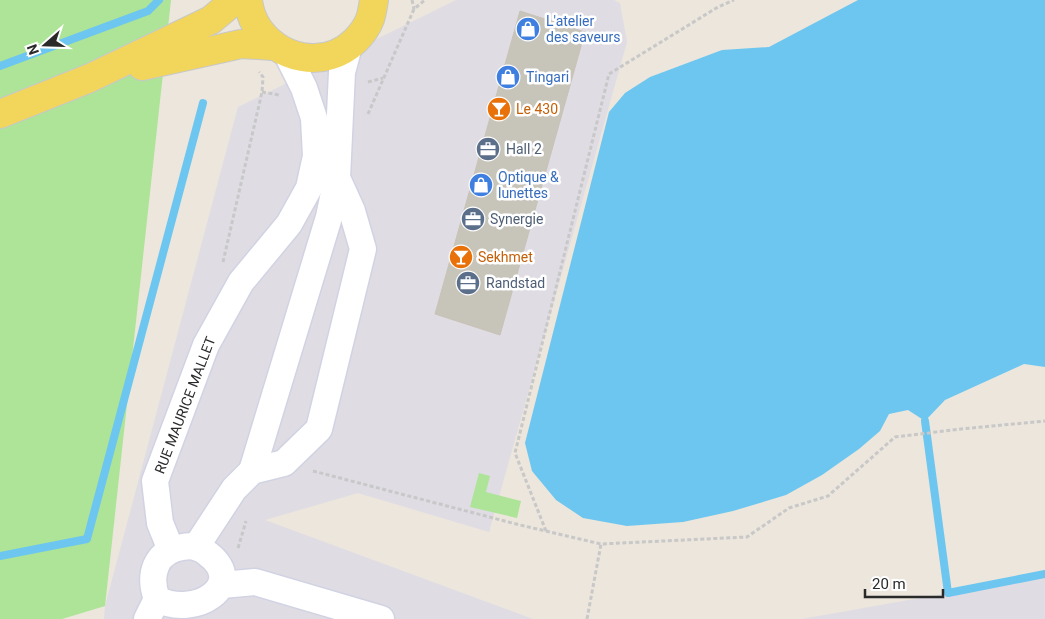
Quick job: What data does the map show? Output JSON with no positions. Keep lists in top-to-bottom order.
{
  "streets": {
    "street": ["RUE MAURICE MALLET"]
  },
  "places": {
    "shop": ["L'atelier des saveurs", "Tingari", "Optique & lunettes"],
    "bar": ["Le 430", "Sekhmet"],
    "office": ["Hall 2", "Synergie", "Randstad"]
  },
  "scale_bar": "20 m",
  "north": "left"
}
